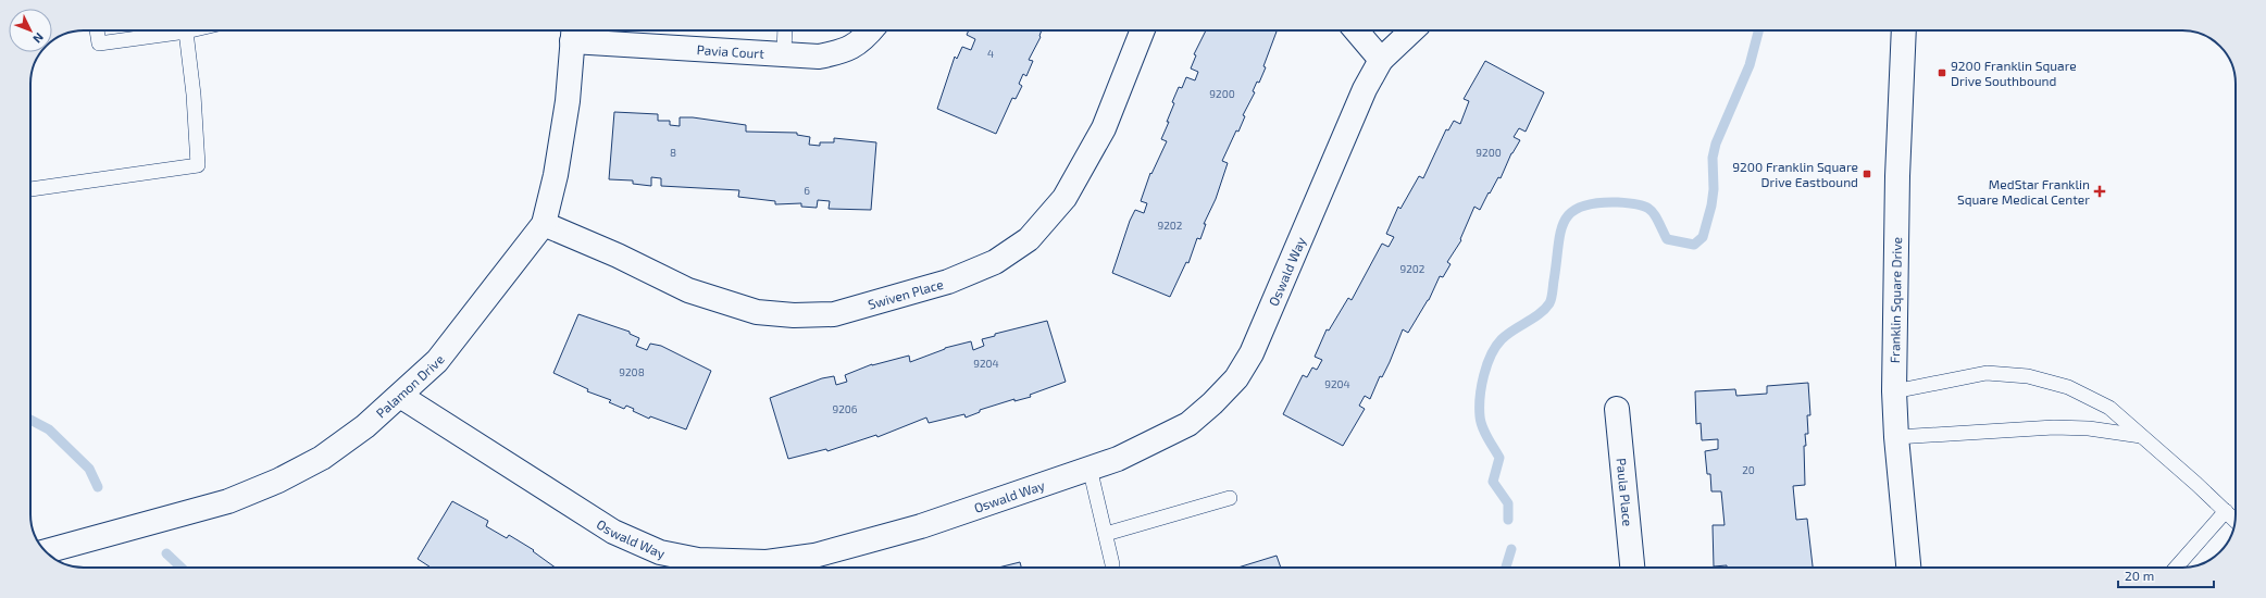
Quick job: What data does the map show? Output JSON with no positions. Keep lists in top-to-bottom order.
{
  "streets": {
    "street": [
      "Pavia Court",
      "Oswald Way",
      "Swiven Place",
      "Franklin Square Drive",
      "Palamon Drive",
      "Paula Place"
    ]
  },
  "crossings": [
    ["Pavia Court", "Palamon Drive"],
    ["Oswald Way", "Palamon Drive"],
    ["Swiven Place", "Palamon Drive"]
  ],
  "places": {
    "transit": ["9200 Franklin Square Drive Southbound", "9200 Franklin Square Drive Eastbound"],
    "health": ["MedStar Franklin Square Medical Center"]
  },
  "house_numbers": [
    "4",
    "9200",
    "8",
    "9200",
    "6",
    "9202",
    "9202",
    "9204",
    "9208",
    "9204",
    "9206",
    "20"
  ],
  "scale_bar": "20 m",
  "north": "bottom right"
}
